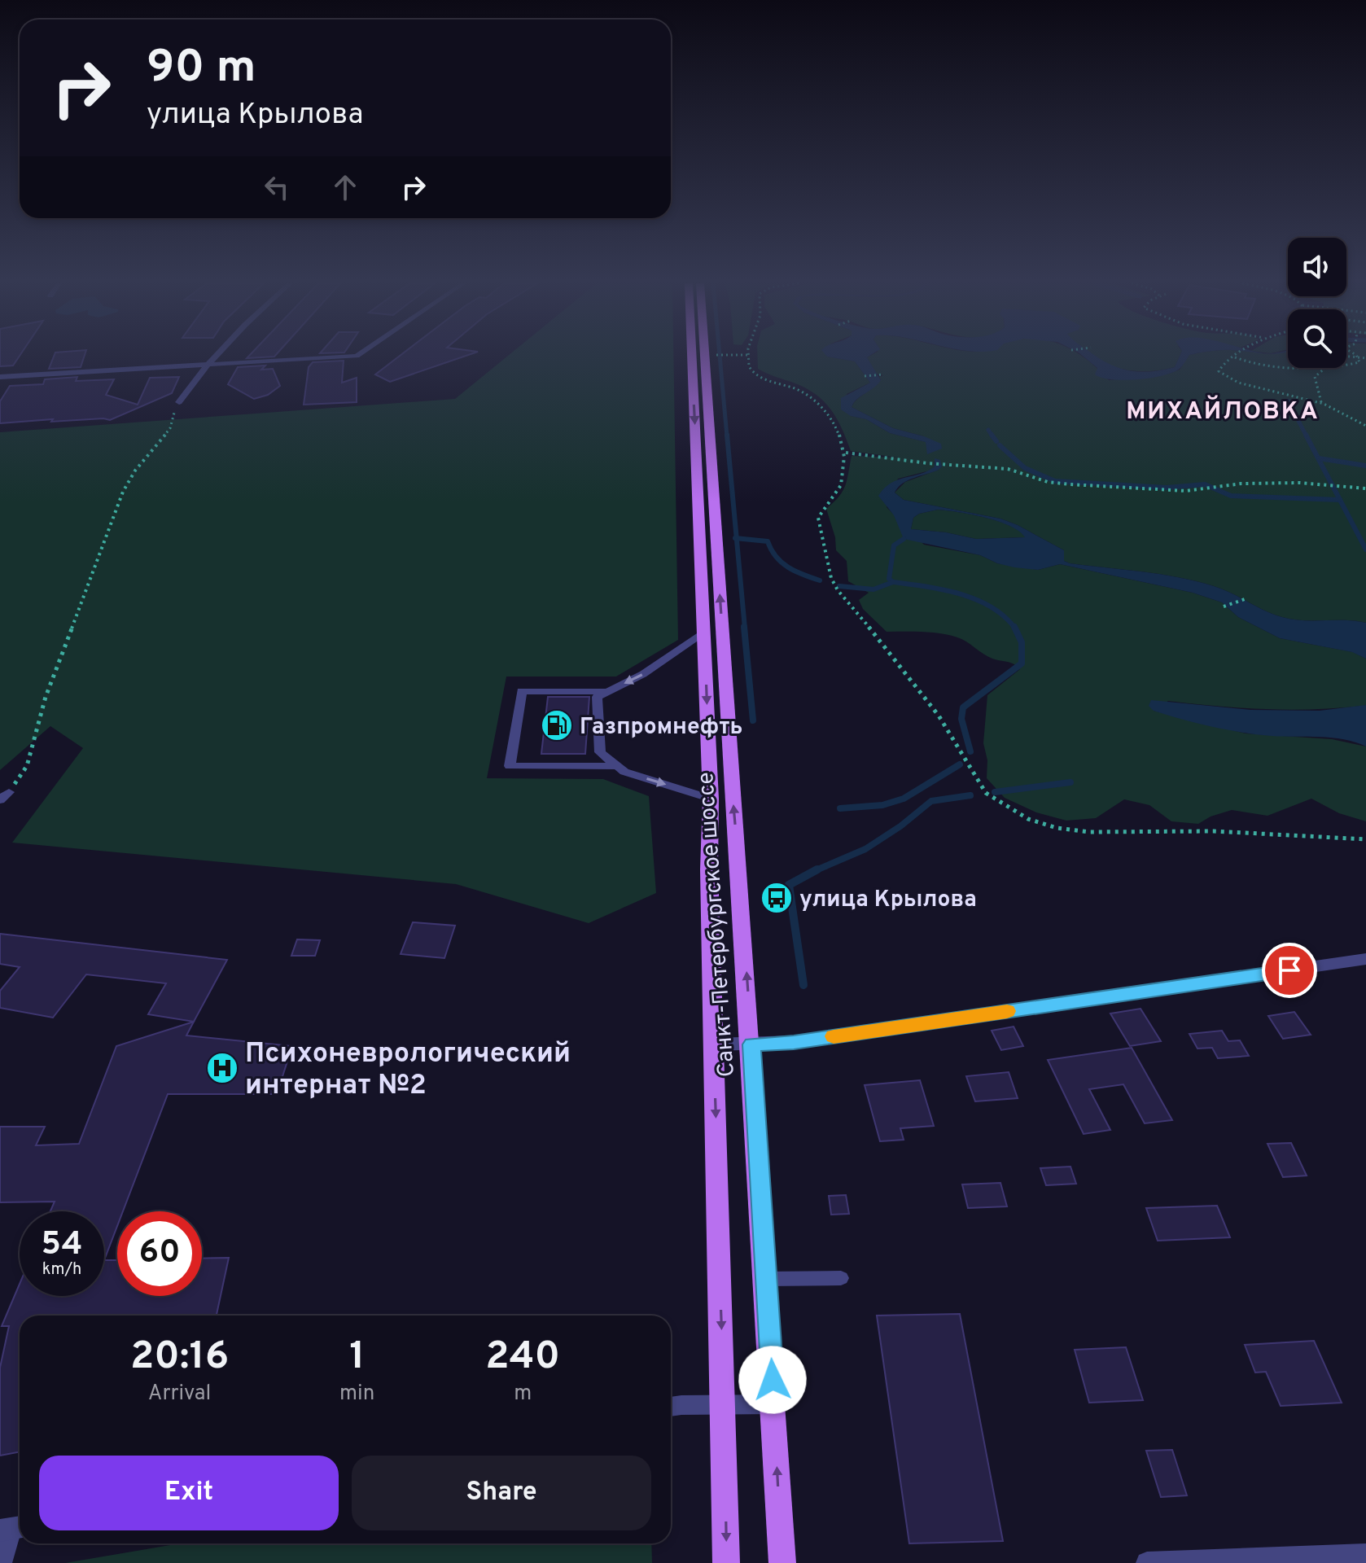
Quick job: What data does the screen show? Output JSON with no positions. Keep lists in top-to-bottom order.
{
  "streets": {
    "main road": ["Санкт-Петербургское шоссе"]
  },
  "districts": ["МИХАЙЛОВКА"],
  "places": {
    "fuel station": ["Газпромнефть"],
    "bus stop": ["улица Крылова"],
    "hospital": ["Психоневрологический интернат №2"]
  },
  "page": {
    "turn": ["90 m", "улица Крылова"],
    "speed": "54 km/h",
    "limit": "60",
    "eta": [
      "20:16",
      "Arrival",
      "1",
      "min",
      "240",
      "m"
    ],
    "buttons": ["Exit", "Share"]
  }
}
